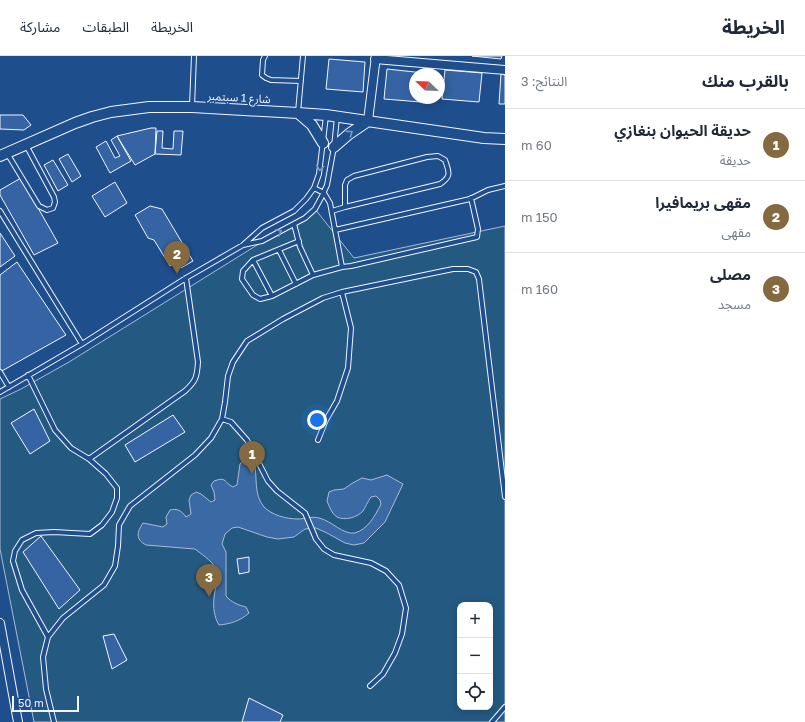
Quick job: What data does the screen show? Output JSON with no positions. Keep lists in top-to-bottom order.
{
  "streets": {
    "street": ["شارع 1 سبتمبر"]
  },
  "scale_bar": "50 m",
  "north": "top left",
  "page": {
    "header": "الخريطة",
    "nav": ["الخريطة", "الطبقات", "مشاركة"],
    "heading": ["بالقرب منك", "النتائج: 3"],
    "list": [
      {
        "mark": "1",
        "name": "حديقة الحيوان بنغازي",
        "note": "حديقة",
        "value": "60 m"
      },
      {
        "mark": "2",
        "name": "مقهى بريمافيرا",
        "note": "مقهى",
        "value": "150 m"
      },
      {
        "mark": "3",
        "name": "مصلى",
        "note": "مسجد",
        "value": "160 m"
      }
    ],
    "pins": ["2", "1", "3"],
    "map_buttons": ["+", "−"],
    "scale": "50 m"
  }
}
